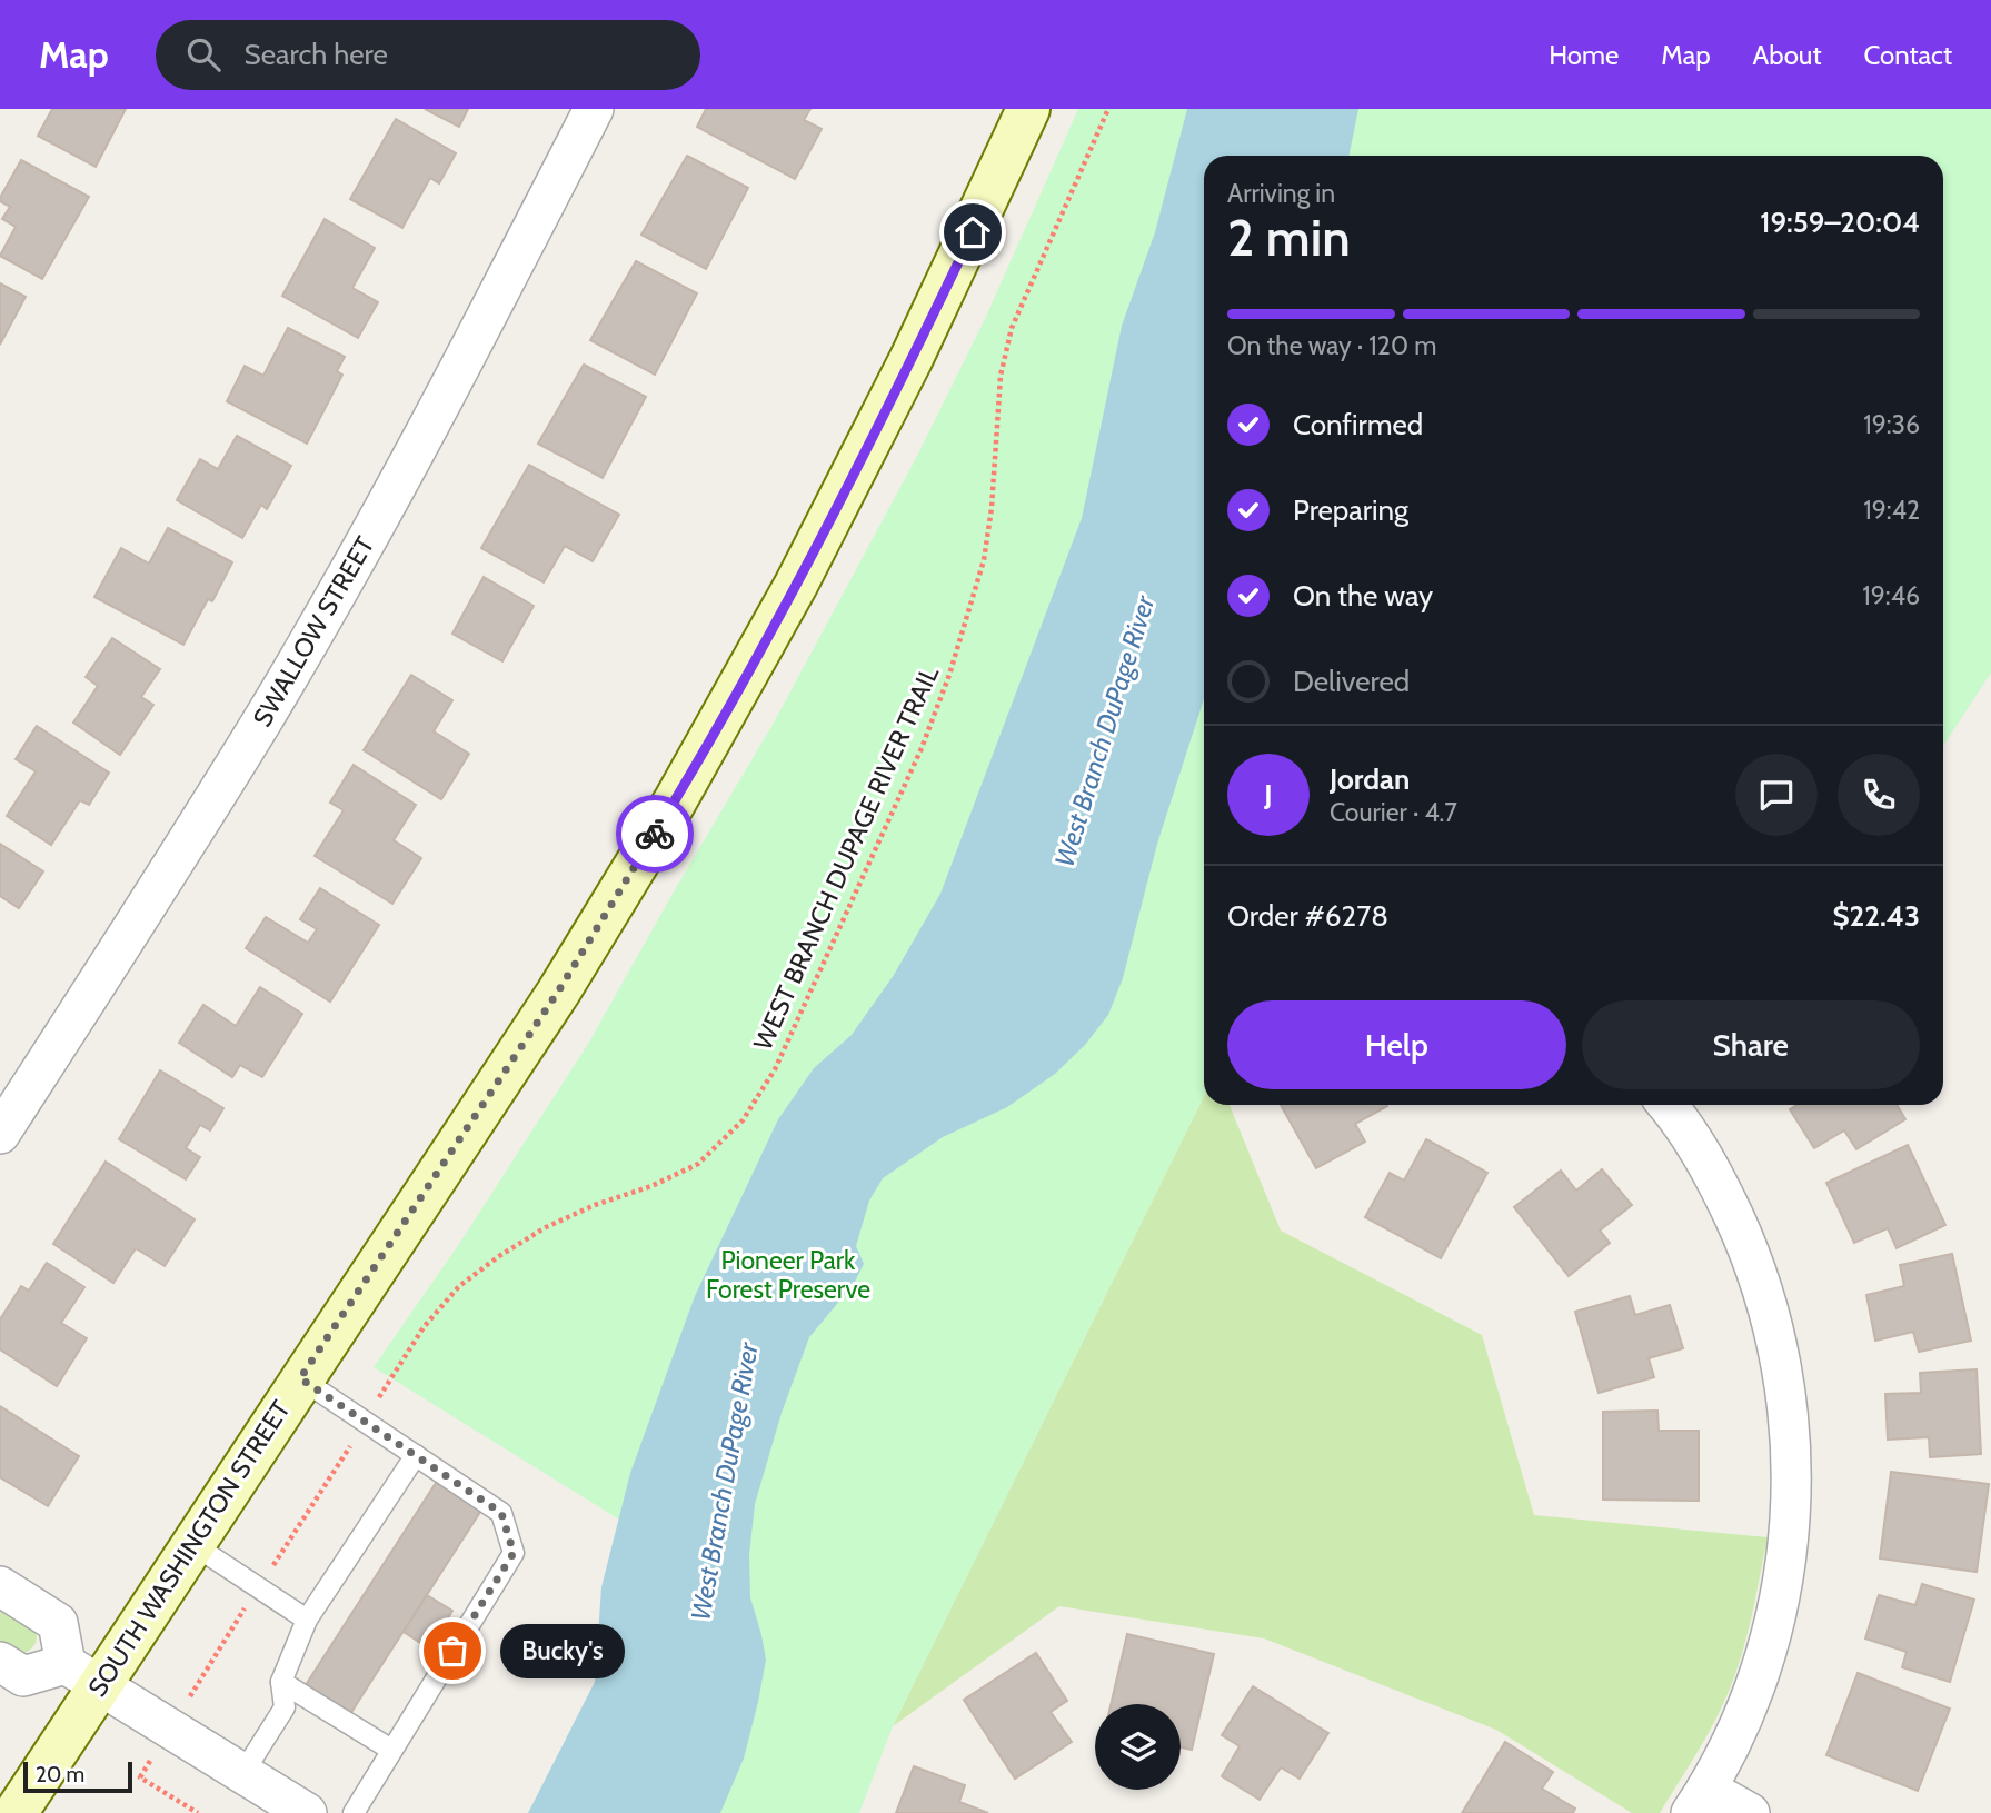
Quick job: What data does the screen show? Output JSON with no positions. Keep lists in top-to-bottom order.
{
  "streets": {
    "main road": ["SOUTH WASHINGTON STREET"],
    "street": ["SWALLOW STREET"],
    "path": ["WEST BRANCH DUPAGE RIVER TRAIL"]
  },
  "water": ["West Branch DuPage River"],
  "parks": ["Pioneer Park Forest Preserve"],
  "places": ["Bucky's"],
  "scale_bar": "20 m",
  "page": {
    "header": "Map",
    "search": "Search here",
    "nav": [
      "Home",
      "Map",
      "About",
      "Contact"
    ],
    "heading": ["2 min", "Arriving in", "19:59–20:04"],
    "panel": [
      "Jordan",
      "Courier · 4.7",
      "Order #6278",
      "$22.43"
    ],
    "bar": "On the way · 120 m",
    "list": [
      ["Confirmed", "19:36"],
      ["Preparing", "19:42"],
      ["On the way", "19:46"],
      "Delivered"
    ],
    "round": "J",
    "buttons": ["Help", "Share"],
    "bubble": "Bucky's",
    "scale": "20 m"
  }
}
